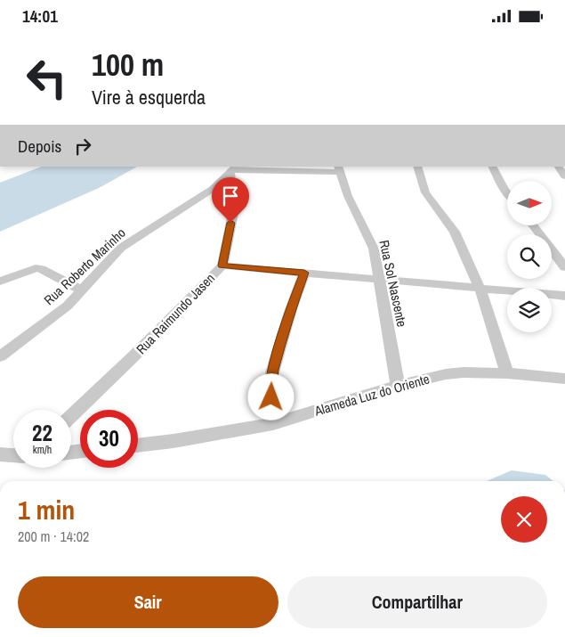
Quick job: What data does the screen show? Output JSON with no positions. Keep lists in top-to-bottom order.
{
  "streets": {
    "street": [
      "Rua Roberto Marinho",
      "Rua Sol Nascente",
      "Rua Raimundo Jasen",
      "Alameda Luz do Oriente"
    ]
  },
  "crossings": [
    ["Rua Roberto Marinho", "Rua Raimundo Jasen"],
    ["Rua Sol Nascente", "Alameda Luz do Oriente"]
  ],
  "north": "right",
  "page": {
    "status": "14:01",
    "turn": ["100 m", "Vire à esquerda"],
    "then": "Depois",
    "speed": "22 km/h",
    "limit": "30",
    "heading": ["1 min", "200 m · 14:02"],
    "buttons": ["Sair", "Compartilhar"]
  }
}
